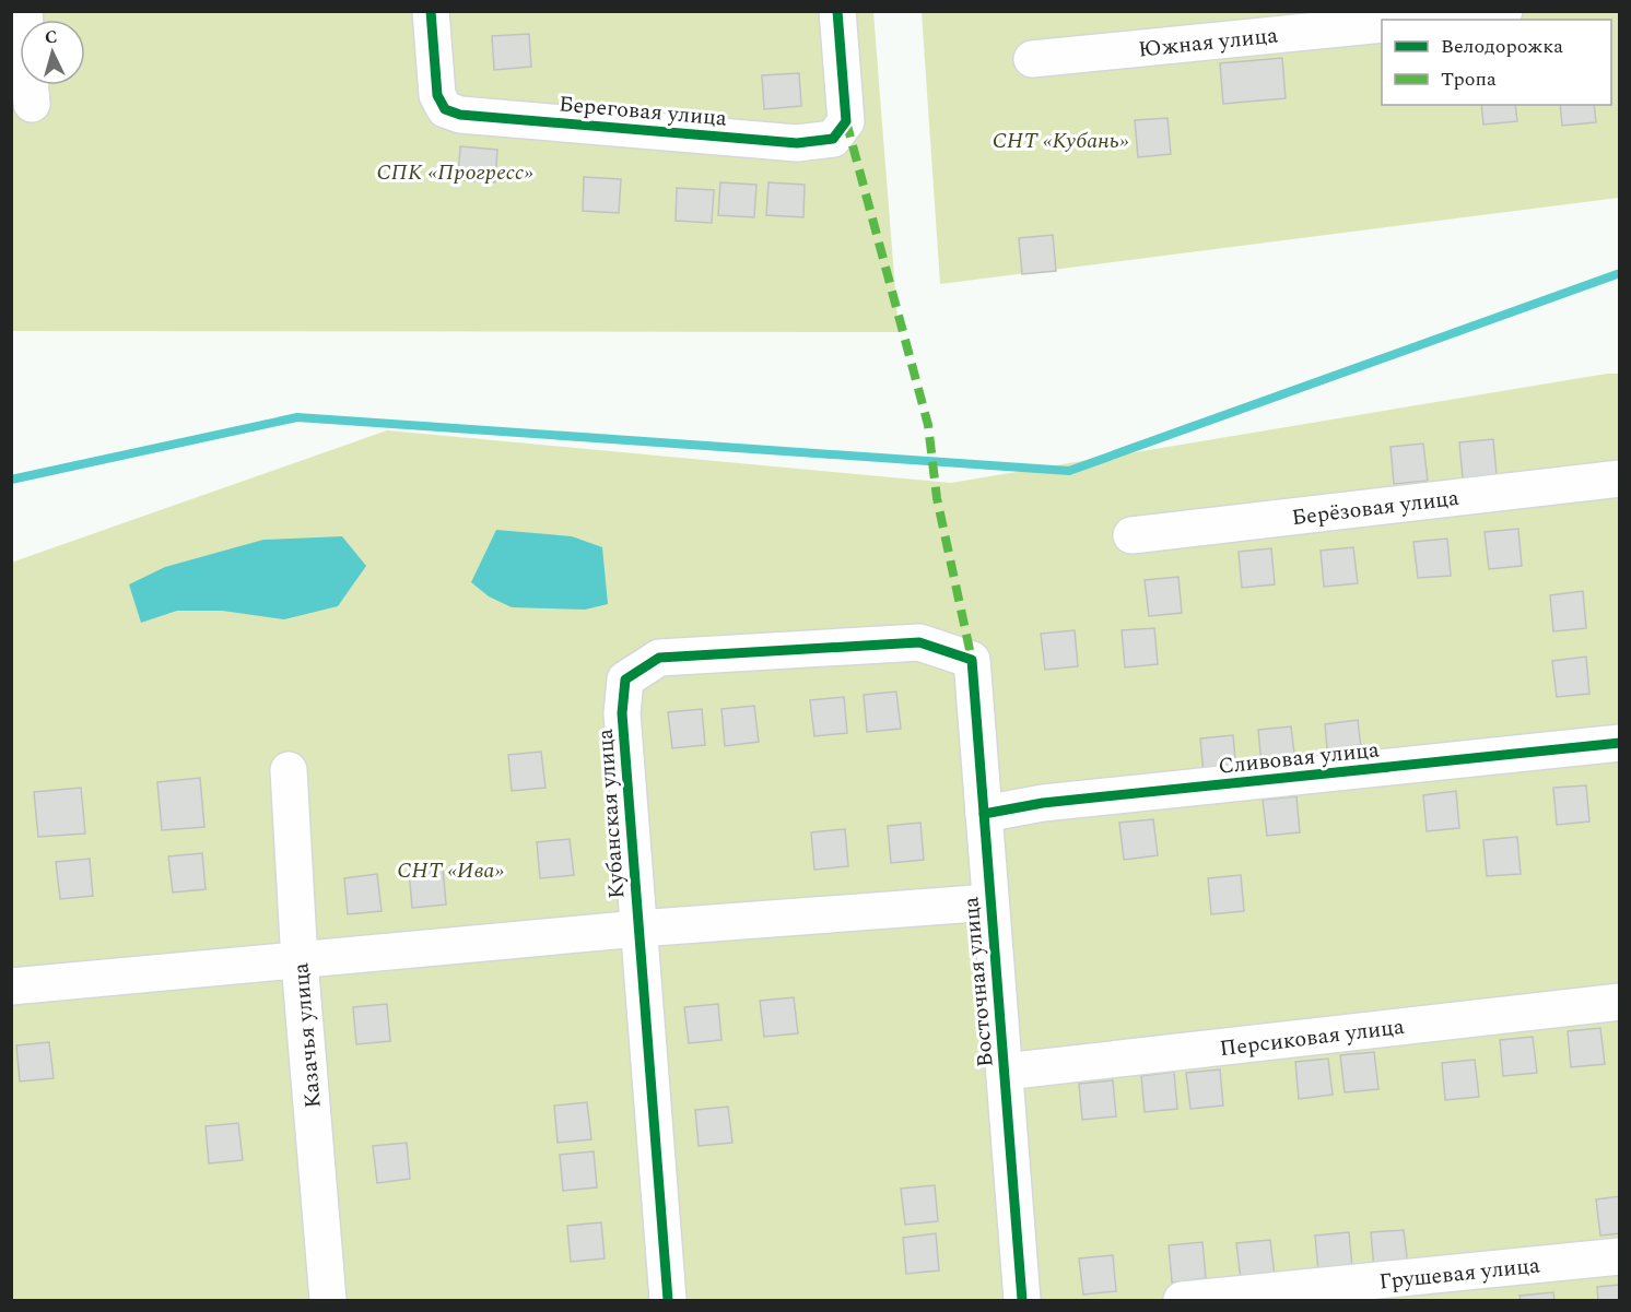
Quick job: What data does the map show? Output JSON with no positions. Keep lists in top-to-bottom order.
{
  "streets": {
    "street": [
      "Южная улица",
      "Береговая улица",
      "Берёзовая улица",
      "Сливовая улица",
      "Кубанская улица",
      "Восточная улица",
      "Казачья улица",
      "Персиковая улица",
      "Грушевая улица"
    ]
  },
  "crossings": [
    ["Сливовая улица", "Восточная улица"],
    ["Кубанская улица", "Восточная улица"],
    ["Восточная улица", "Персиковая улица"]
  ],
  "parks": ["СНТ «Кубань»", "СПК «Прогресс»", "СНТ «Ива»"],
  "legend": ["Велодорожка", "Тропа"],
  "north": "top"
}
